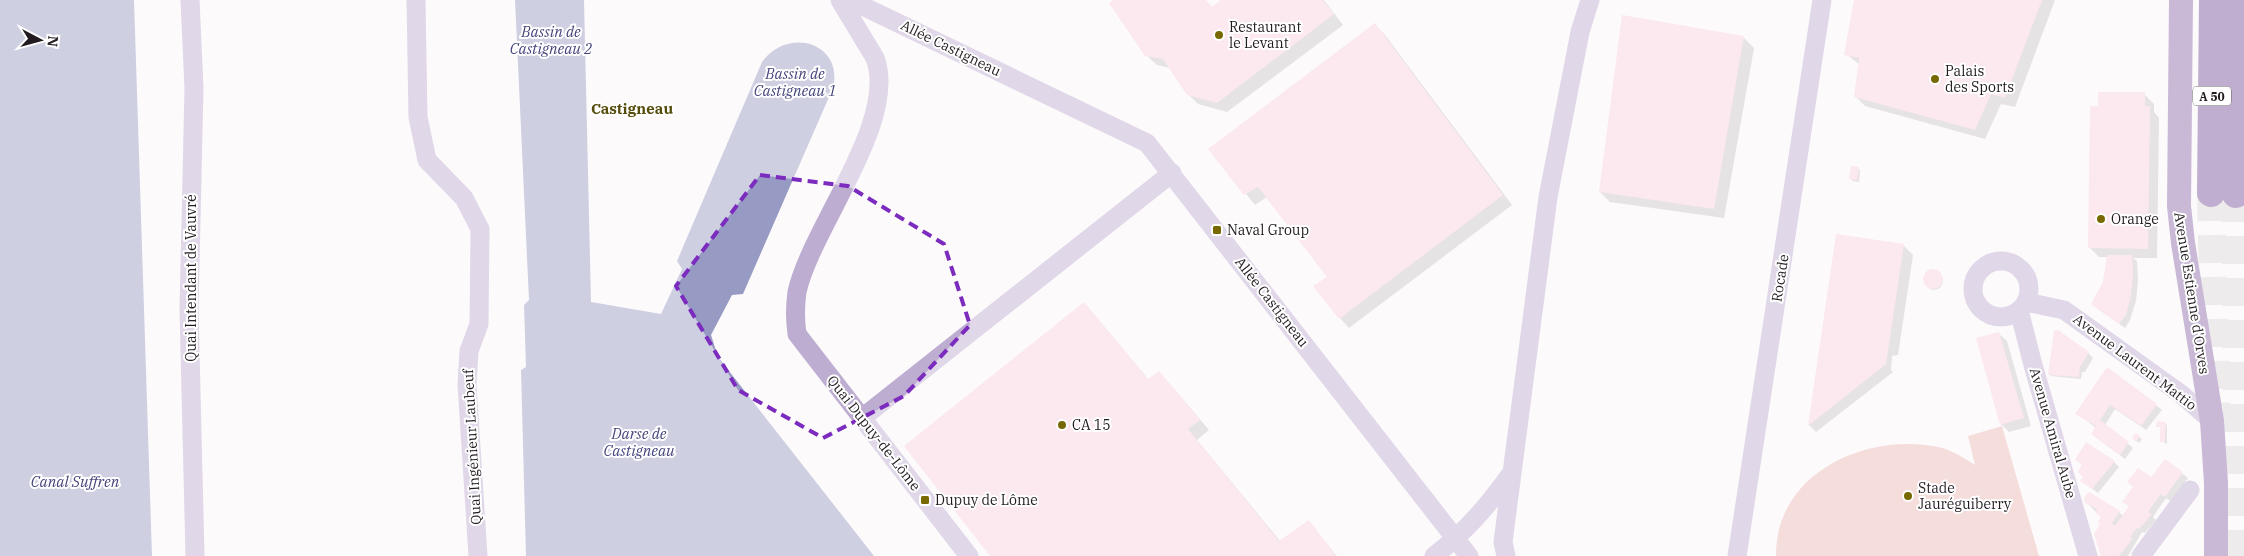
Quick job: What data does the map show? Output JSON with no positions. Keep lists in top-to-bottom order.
{
  "streets": {
    "highway": ["A 50"],
    "main road": ["Avenue Estienne d'Orves"],
    "street": [
      "Allée Castigneau",
      "Quai Intendant de Vauvré",
      "Rocade",
      "Avenue Laurent Mattio",
      "Quai Dupuy-de-Lôme",
      "Avenue Amiral Aube",
      "Quai Ingénieur Laubeuf"
    ]
  },
  "crossings": [
    ["Avenue Estienne d'Orves", "Avenue Laurent Mattio"],
    ["Avenue Laurent Mattio", "Avenue Amiral Aube"]
  ],
  "districts": ["Castigneau"],
  "water": [
    "Bassin de Castigneau 2",
    "Bassin de Castigneau 1",
    "Darse de Castigneau",
    "Canal Suffren"
  ],
  "places": {
    "other": [
      "Restaurant le Levant",
      "Palais des Sports",
      "Orange",
      "CA 15",
      "Stade Jauréguiberry"
    ],
    "transit": ["Naval Group", "Dupuy de Lôme"]
  },
  "north": "right"
}
